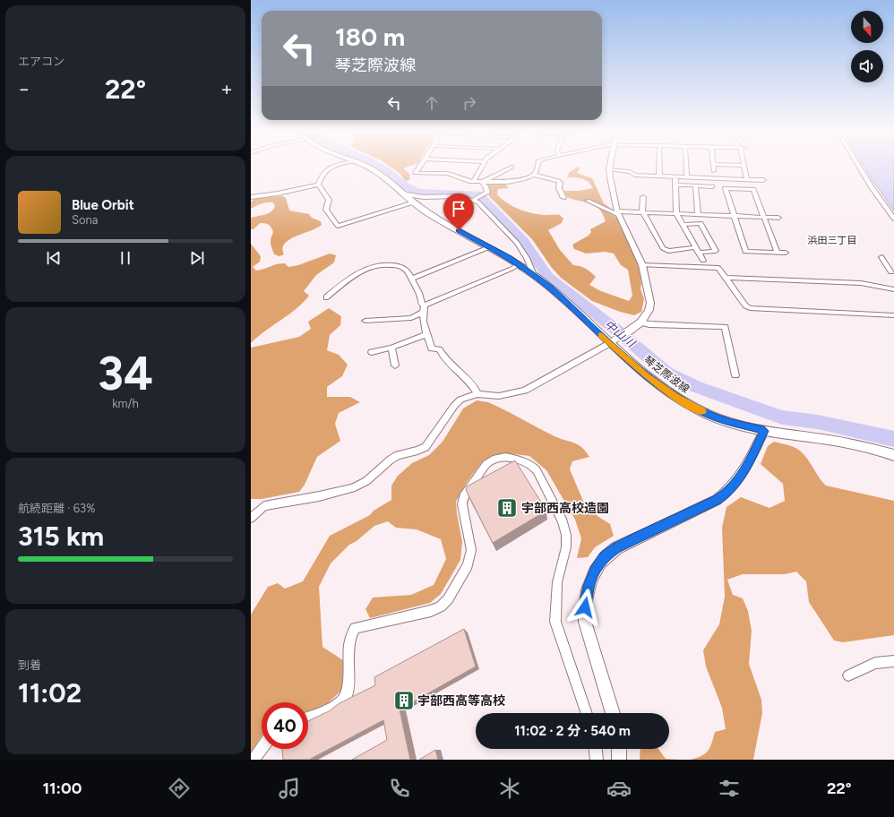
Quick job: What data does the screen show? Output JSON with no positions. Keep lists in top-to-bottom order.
{
  "streets": {
    "main road": ["琴芝際波線"]
  },
  "districts": ["浜田三丁目"],
  "water": ["中山川"],
  "places": {
    "building": ["宇部西高校造園", "宇部西高等高校"]
  },
  "north": "bottom",
  "page": {
    "tile": [
      "エアコン",
      ["34", "km/h"],
      ["航続距離 · 63%", "315 km"],
      ["到着", "11:02"]
    ],
    "turn": ["180 m", "琴芝際波線"],
    "heat": ["−", "22°", "+"],
    "song": ["Blue Orbit", "Sona"],
    "limit": "40",
    "trip": "11:02 · 2 分 · 540 m",
    "tabs": ["11:00", "22°"]
  }
}
